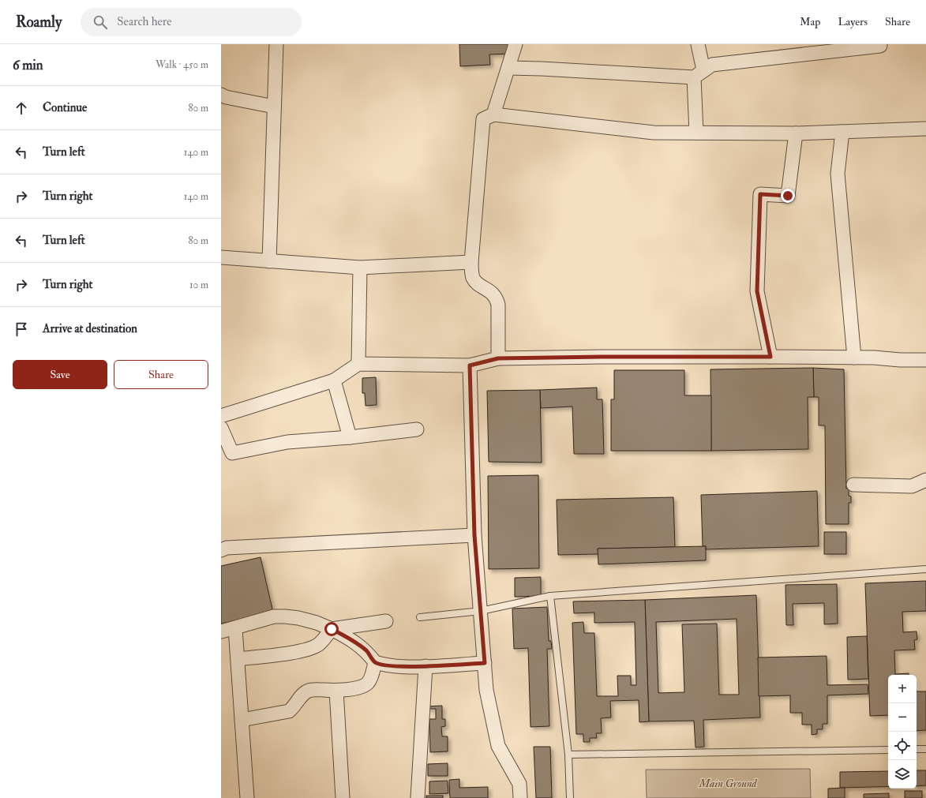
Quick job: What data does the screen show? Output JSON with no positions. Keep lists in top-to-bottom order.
{
  "parks": ["Main Ground"],
  "page": {
    "header": "Roamly",
    "search": "Search here",
    "nav": ["Map", "Layers", "Share"],
    "heading": ["6 min", "Walk · 450 m"],
    "list": [
      ["Continue", "80 m"],
      ["Turn left", "140 m"],
      ["Turn right", "140 m"],
      ["Turn left", "80 m"],
      ["Turn right", "10 m"],
      "Arrive at destination"
    ],
    "buttons": ["Save", "Share"],
    "map_buttons": ["+", "−"]
  }
}
